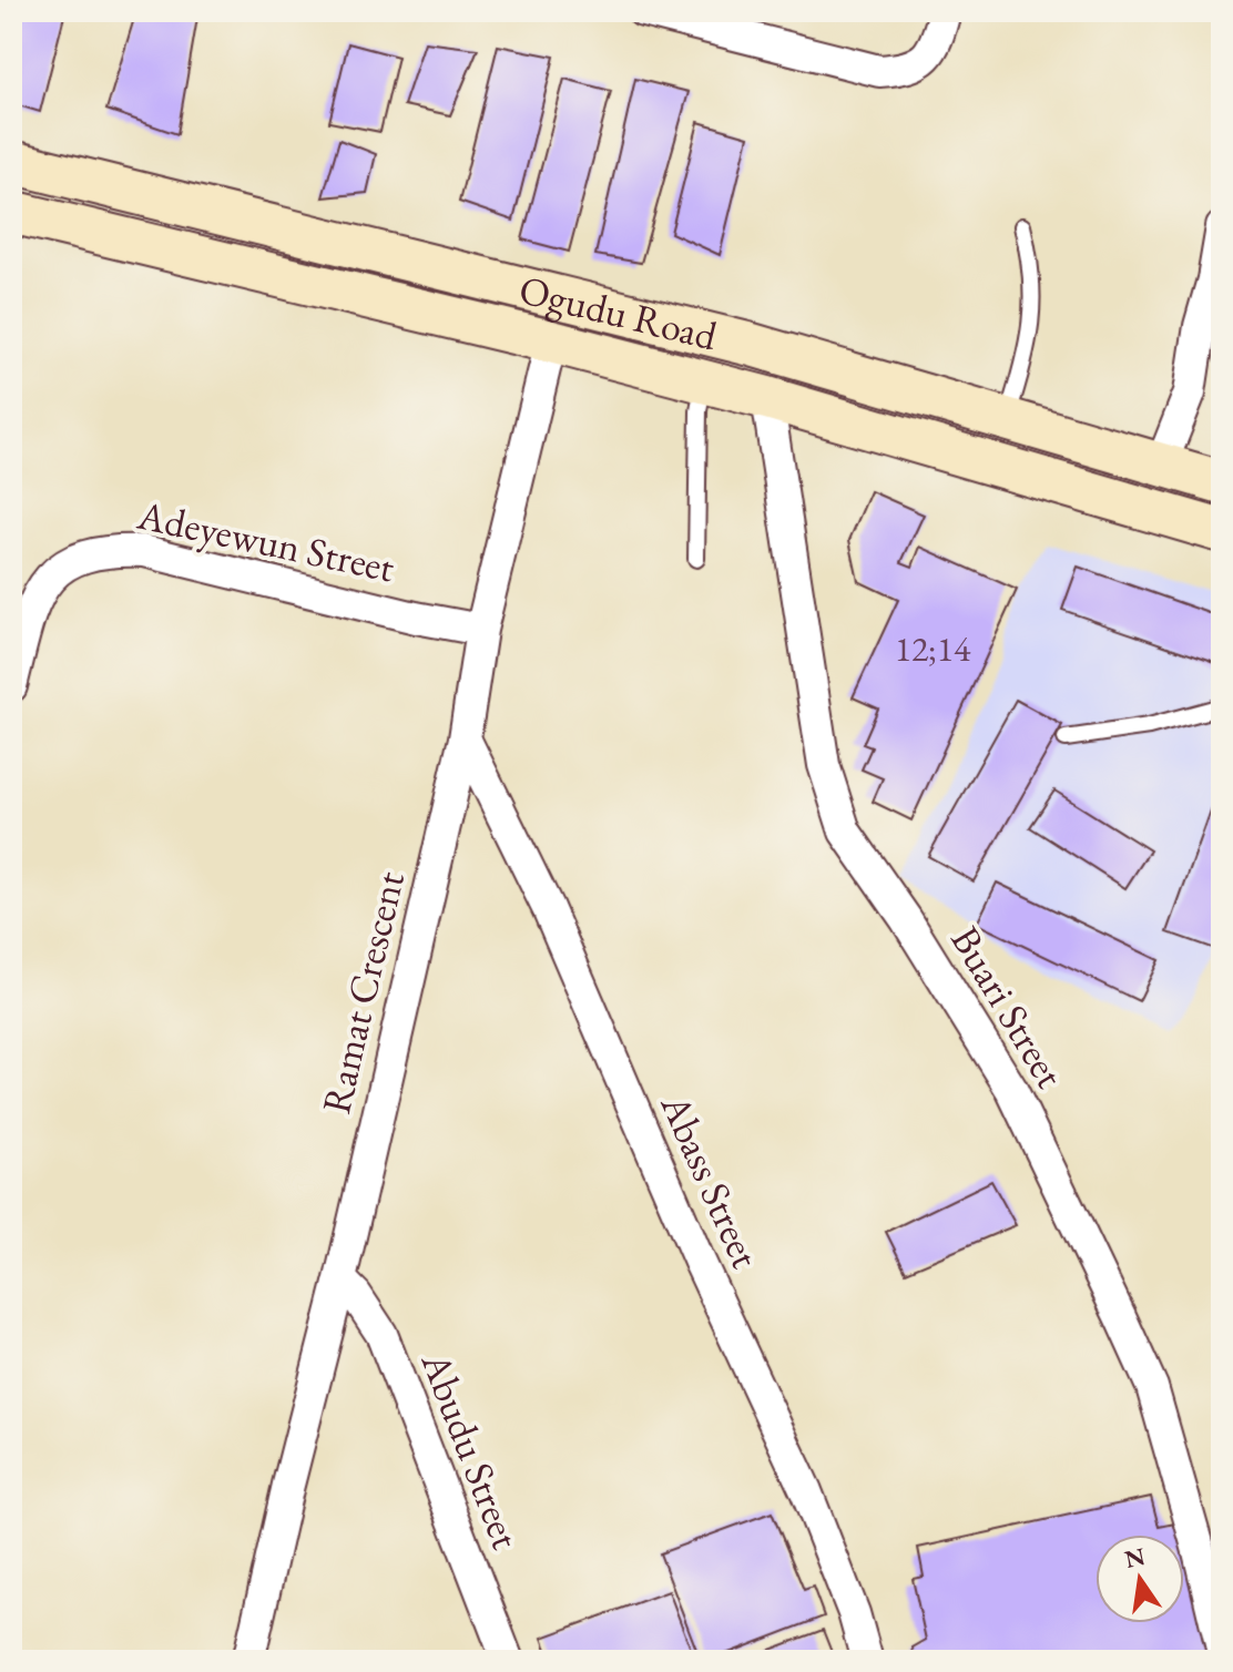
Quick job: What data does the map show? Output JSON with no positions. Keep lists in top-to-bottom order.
{
  "streets": {
    "main road": ["Ogudu Road"],
    "street": [
      "Adeyewun Street",
      "Ramat Crescent",
      "Buari Street",
      "Abass Street",
      "Abudu Street"
    ]
  },
  "crossings": [
    ["Ogudu Road", "Ramat Crescent"],
    ["Ogudu Road", "Buari Street"],
    ["Adeyewun Street", "Ramat Crescent"],
    ["Ramat Crescent", "Abass Street"],
    ["Ramat Crescent", "Abudu Street"]
  ],
  "house_numbers": ["12;14"],
  "north": "top"
}
